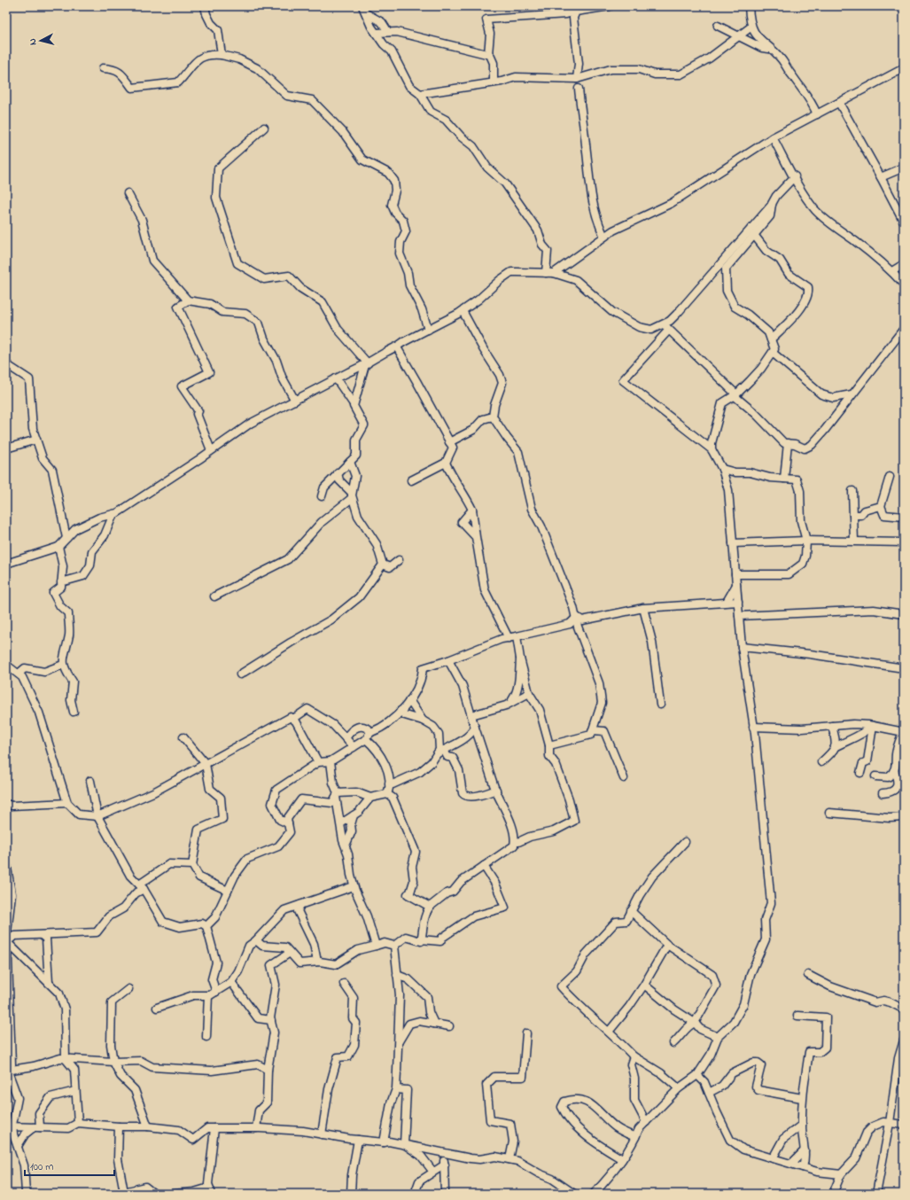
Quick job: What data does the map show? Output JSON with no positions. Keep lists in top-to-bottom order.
{
  "scale_bar": "100 m",
  "north": "left"
}
